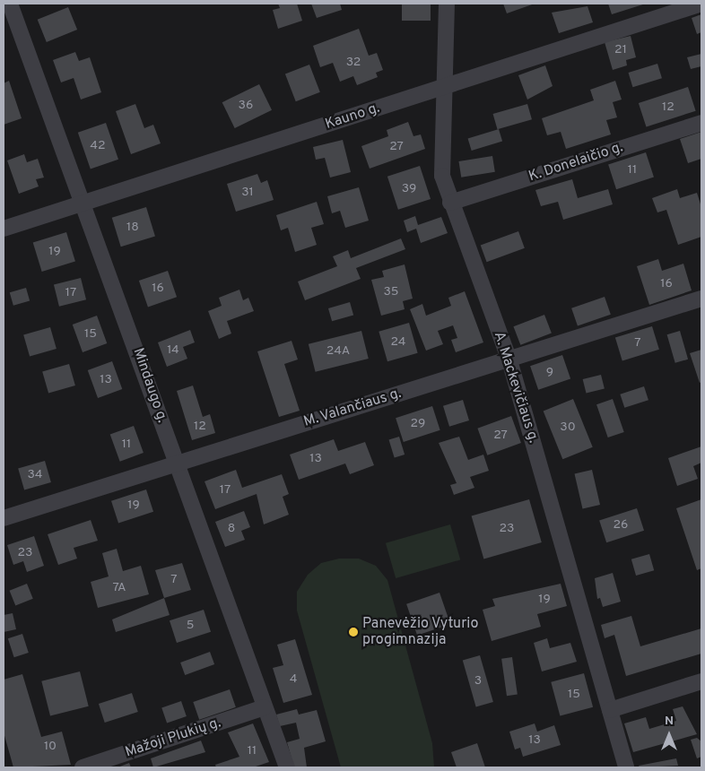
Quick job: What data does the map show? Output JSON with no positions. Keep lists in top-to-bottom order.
{
  "streets": {
    "street": [
      "Kauno g.",
      "K. Donelaičio g.",
      "Mindaugo g.",
      "A. Mackevičiaus g.",
      "M. Valančiaus g.",
      "Mažoji Plukių g."
    ]
  },
  "crossings": [
    ["Kauno g.", "Mindaugo g."],
    ["Kauno g.", "A. Mackevičiaus g."],
    ["K. Donelaičio g.", "A. Mackevičiaus g."],
    ["Mindaugo g.", "M. Valančiaus g."],
    ["Mindaugo g.", "Mažoji Plukių g."],
    ["A. Mackevičiaus g.", "M. Valančiaus g."]
  ],
  "places": ["Panevėžio Vyturio progimnazija"],
  "house_numbers": [
    "21",
    "32",
    "36",
    "12",
    "42",
    "27",
    "11",
    "39",
    "31",
    "18",
    "19",
    "16",
    "16",
    "35",
    "17",
    "15",
    "24",
    "7",
    "14",
    "24A",
    "9",
    "13",
    "29",
    "12",
    "30",
    "27",
    "11",
    "13",
    "34",
    "17",
    "19",
    "26",
    "8",
    "23",
    "23",
    "7",
    "7A",
    "19",
    "5",
    "4",
    "3",
    "15",
    "13",
    "10",
    "11"
  ],
  "north": "top"
}
